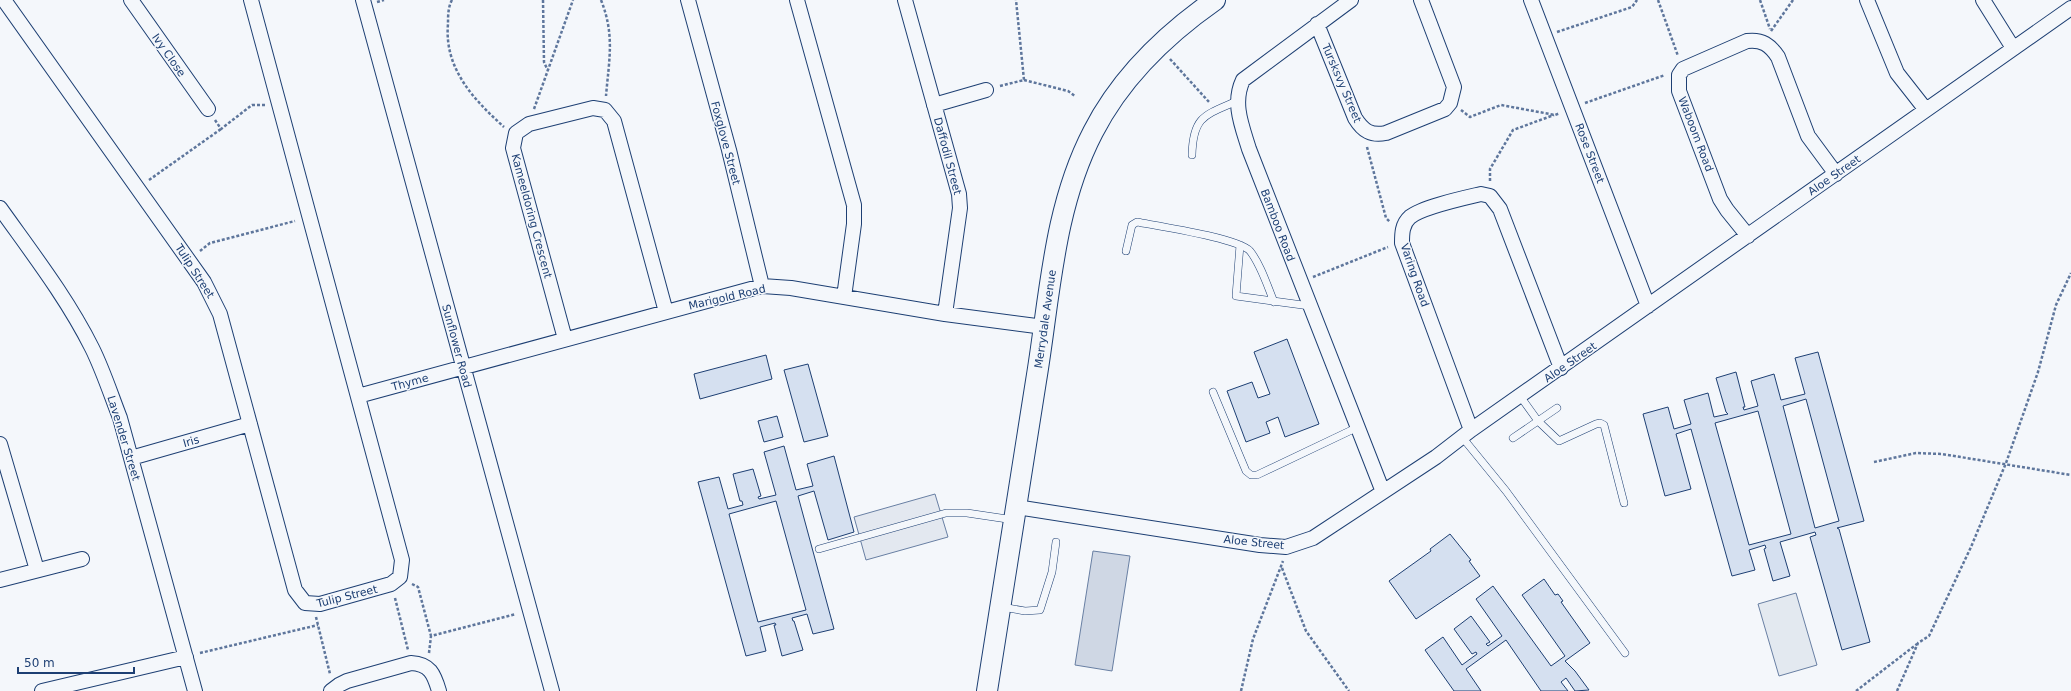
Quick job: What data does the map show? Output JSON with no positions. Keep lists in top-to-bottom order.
{
  "streets": {
    "street": [
      "Ivy Close",
      "Tursksvy Street",
      "Waboom Road",
      "Foxglove Street",
      "Rose Street",
      "Daffodil Street",
      "Aloe Street",
      "Kameeldoring Crescent",
      "Bamboo Road",
      "Tulip Street",
      "Varing Road",
      "Marigold Road",
      "Merrydale Avenue",
      "Sunflower Road",
      "Thyme",
      "Lavender Street",
      "Iris"
    ]
  },
  "crossings": [
    ["Tursksvy Street", "Bamboo Road"],
    ["Waboom Road", "Aloe Street"],
    ["Foxglove Street", "Marigold Road"],
    ["Rose Street", "Aloe Street"],
    ["Daffodil Street", "Marigold Road"],
    ["Aloe Street", "Bamboo Road"],
    ["Aloe Street", "Varing Road"],
    ["Aloe Street", "Merrydale Avenue"],
    ["Kameeldoring Crescent", "Marigold Road"],
    ["Tulip Street", "Iris"],
    ["Marigold Road", "Merrydale Avenue"],
    ["Marigold Road", "Sunflower Road"],
    ["Marigold Road", "Thyme"],
    ["Sunflower Road", "Thyme"],
    ["Lavender Street", "Iris"]
  ],
  "scale_bar": "50 m"
}
